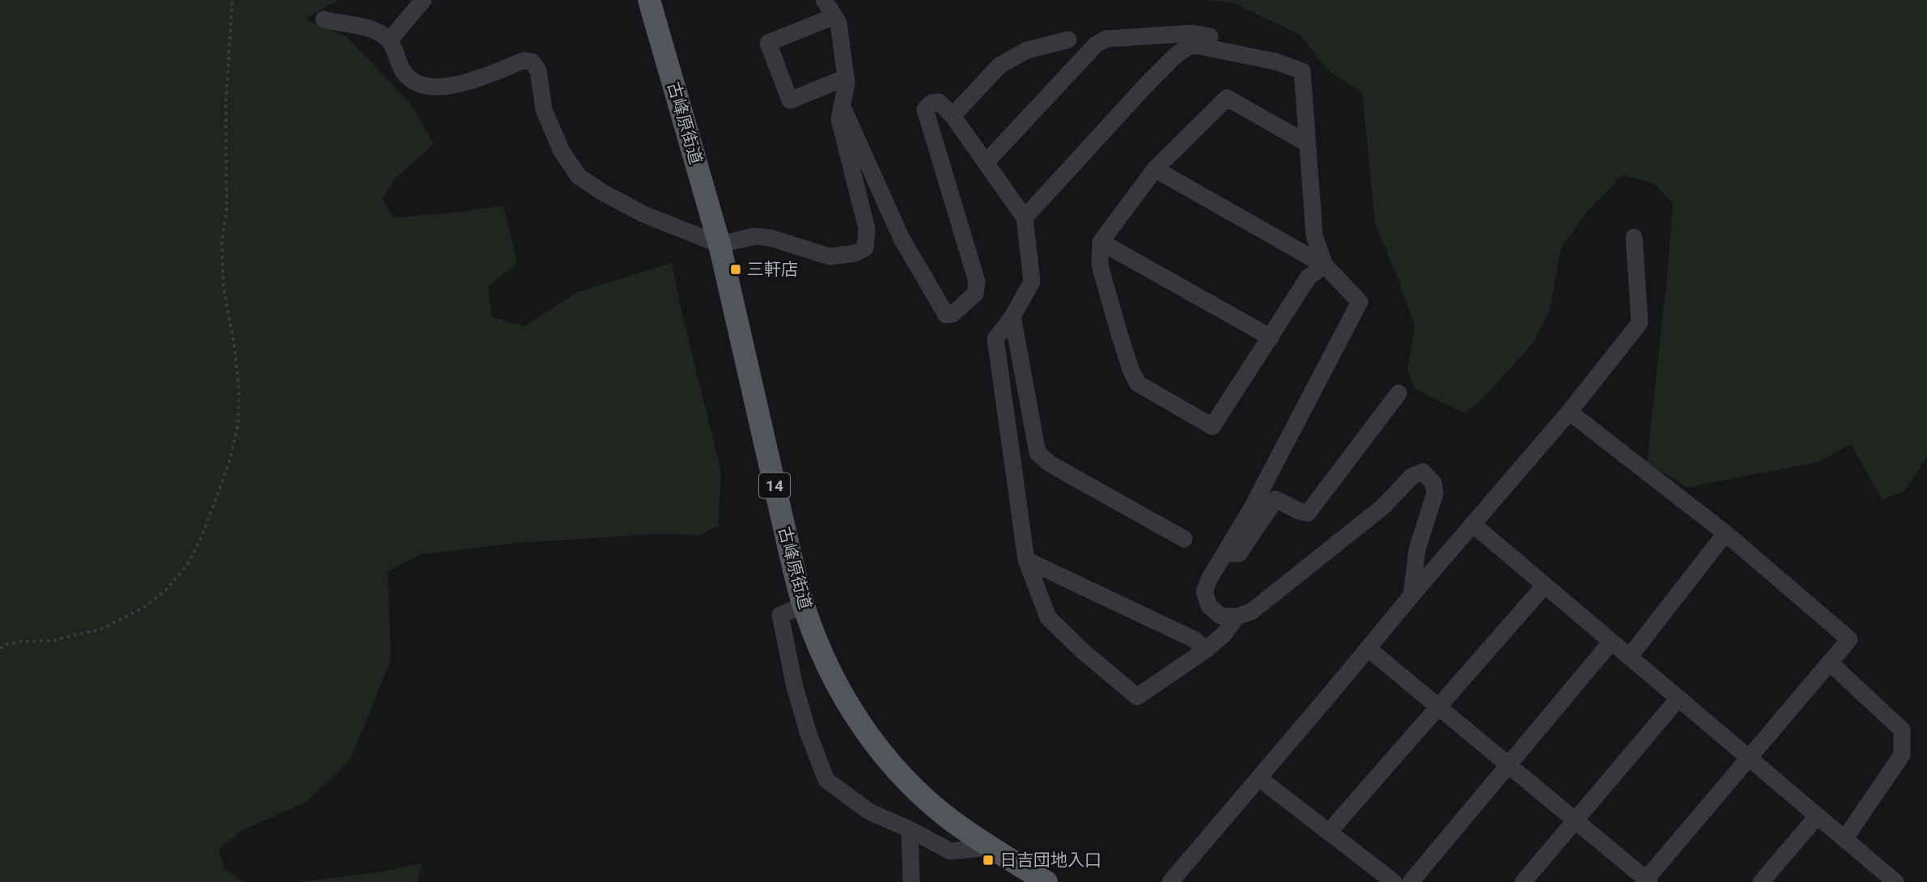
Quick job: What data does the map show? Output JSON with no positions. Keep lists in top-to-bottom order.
{
  "streets": {
    "main road": ["古峰原街道", "14"]
  },
  "places": {
    "transit": ["三軒店", "日吉団地入口"]
  }
}
